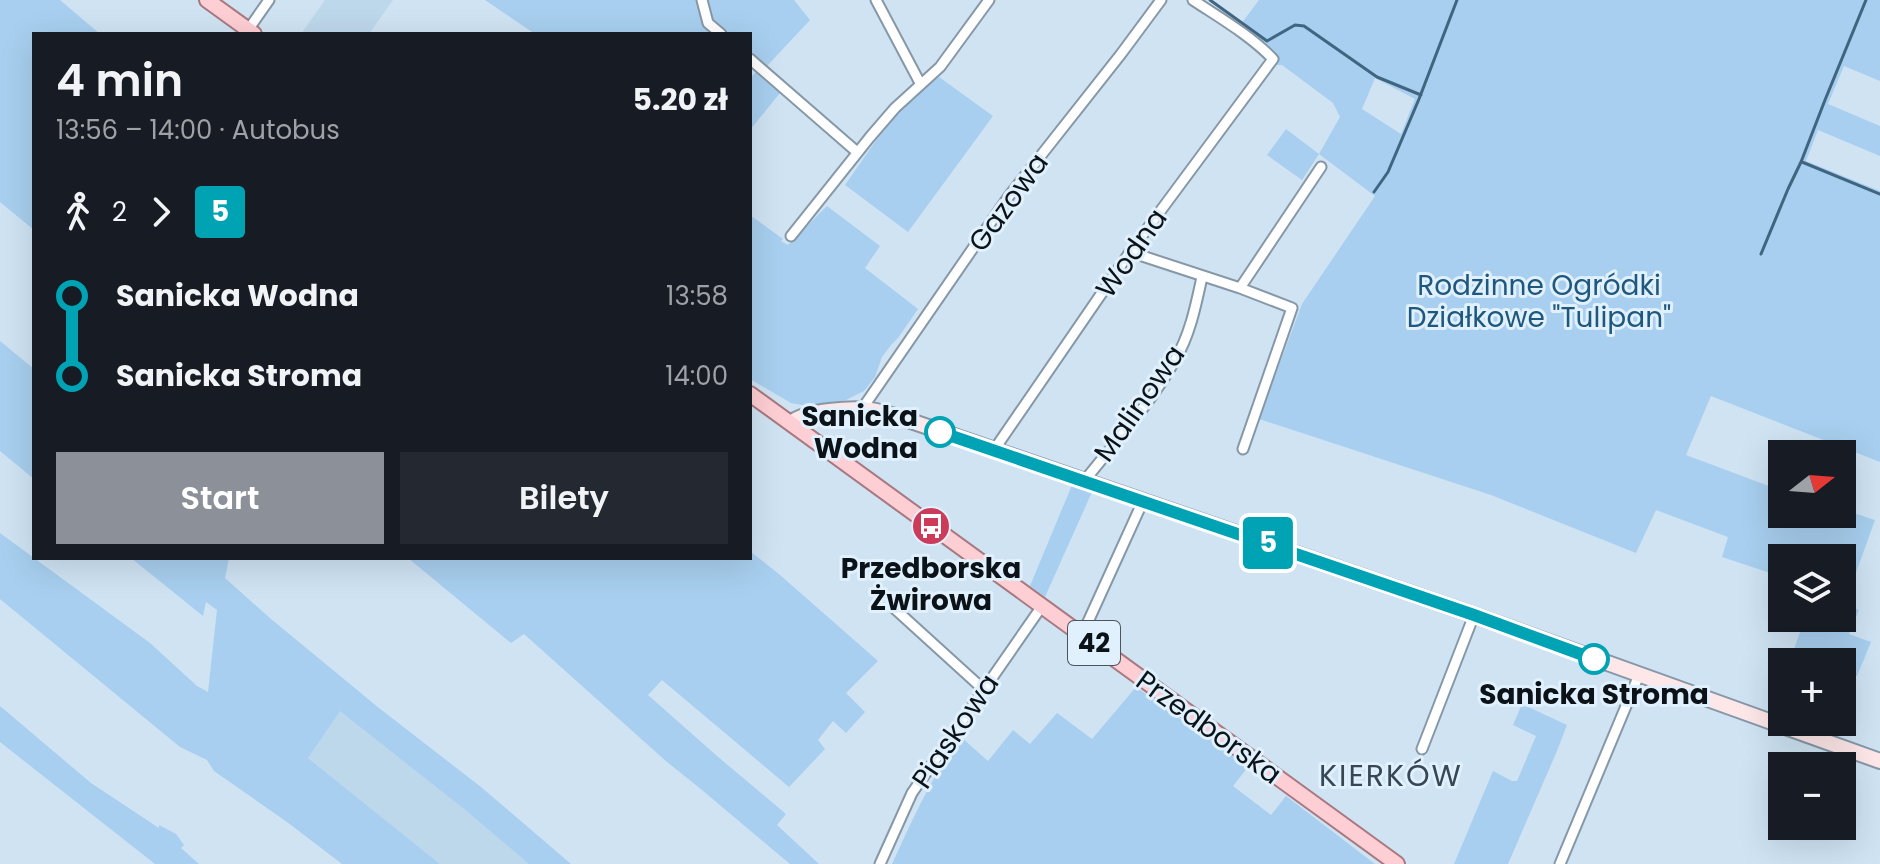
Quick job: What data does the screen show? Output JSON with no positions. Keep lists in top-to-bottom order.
{
  "streets": {
    "main road": ["42", "Przedborska"],
    "street": [
      "Gazowa",
      "Wodna",
      "Malinowa",
      "Piaskowa"
    ]
  },
  "crossings": [
    ["Przedborska", "Piaskowa"]
  ],
  "districts": ["KIERKÓW"],
  "parks": ["Rodzinne Ogródki Działkowe \"Tulipan\""],
  "places": {
    "other": ["Sanicka Wodna", "Sanicka Stroma"],
    "bus stop": ["Przedborska Żwirowa"]
  },
  "lines": ["bus line 5"],
  "north": "right",
  "page": {
    "on_map": "5",
    "heading": ["4 min", "13:56 – 14:00 · Autobus", "5.20 zł"],
    "legs": ["2", "5"],
    "list": [
      {
        "name": "Sanicka Wodna",
        "value": "13:58"
      },
      {
        "name": "Sanicka Stroma",
        "value": "14:00"
      }
    ],
    "buttons": ["Start", "Bilety"],
    "map_buttons": ["+", "−"]
  }
}
